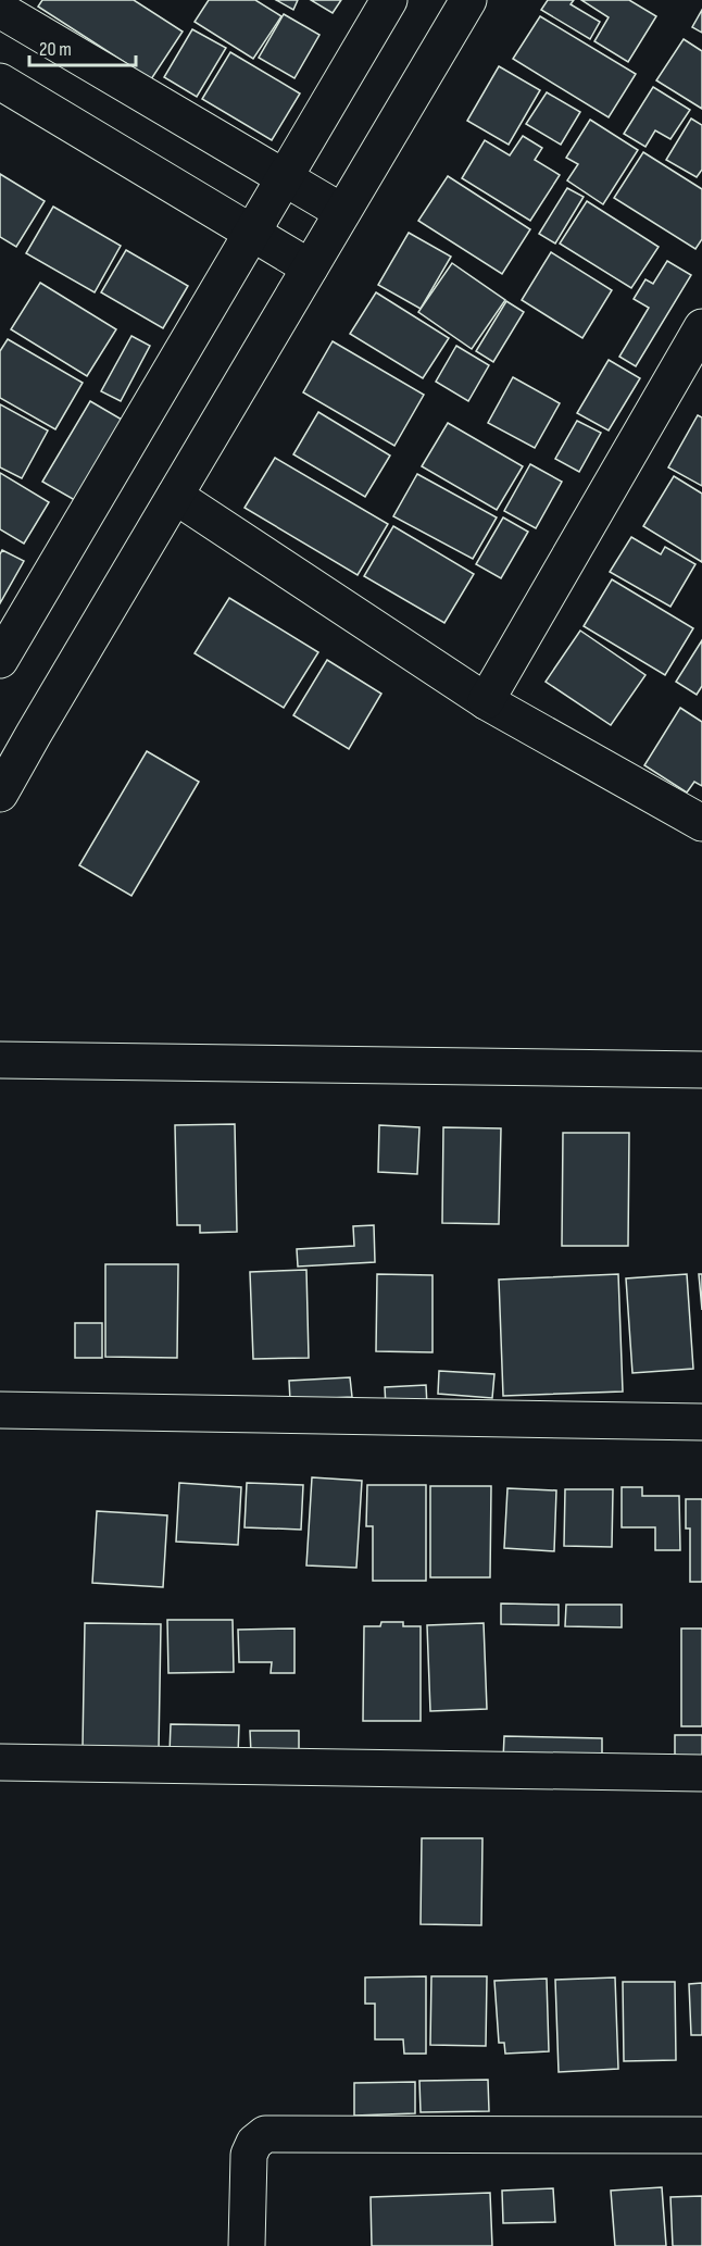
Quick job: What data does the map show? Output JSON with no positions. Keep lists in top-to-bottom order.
{
  "scale_bar": "20 m"
}
